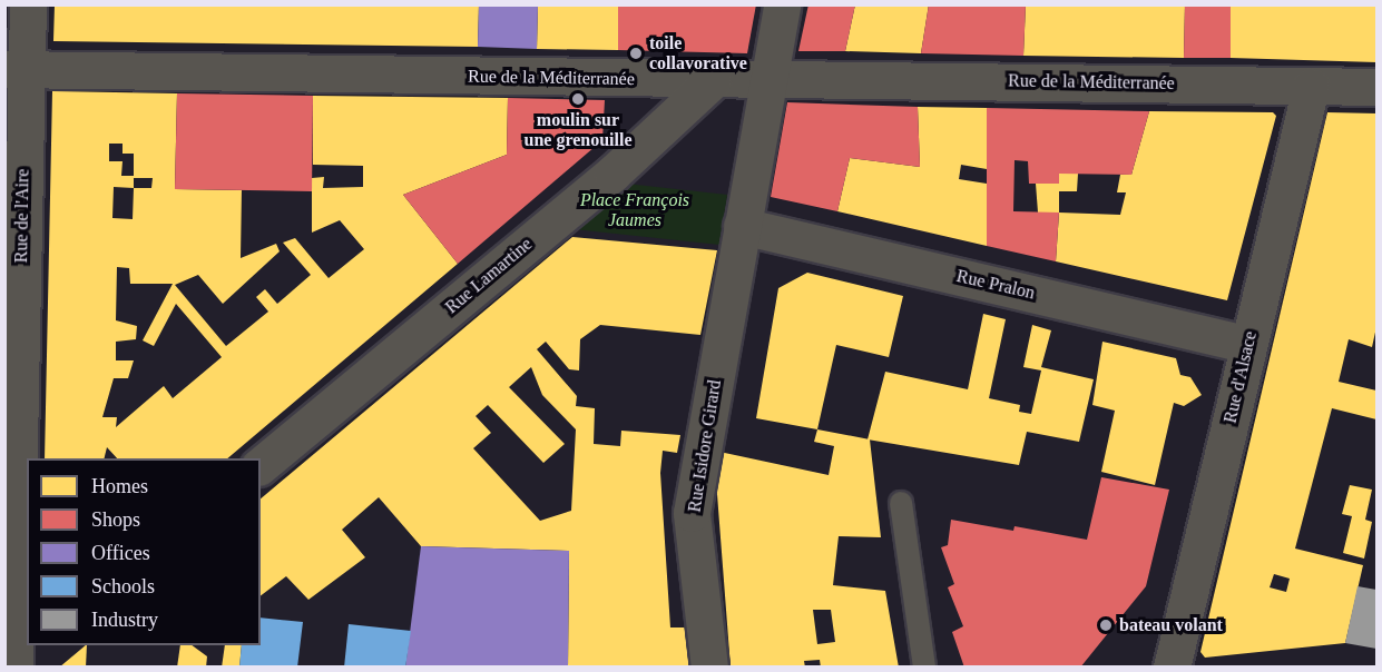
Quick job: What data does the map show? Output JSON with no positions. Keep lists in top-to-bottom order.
{
  "streets": {
    "street": [
      "Rue de la Méditerranée",
      "Rue de l'Aire",
      "Rue Lamartine",
      "Rue Pralon",
      "Rue d'Alsace",
      "Rue Isidore Girard"
    ]
  },
  "crossings": [
    ["Rue de la Méditerranée", "Rue de l'Aire"],
    ["Rue de la Méditerranée", "Rue Lamartine"],
    ["Rue de la Méditerranée", "Rue d'Alsace"],
    ["Rue Pralon", "Rue d'Alsace"],
    ["Rue Pralon", "Rue Isidore Girard"]
  ],
  "parks": ["Place François Jaumes"],
  "places": ["toile collavorative", "moulin sur une grenouille", "bateau volant"],
  "legend": [
    "Homes",
    "Shops",
    "Offices",
    "Schools",
    "Industry"
  ]
}
